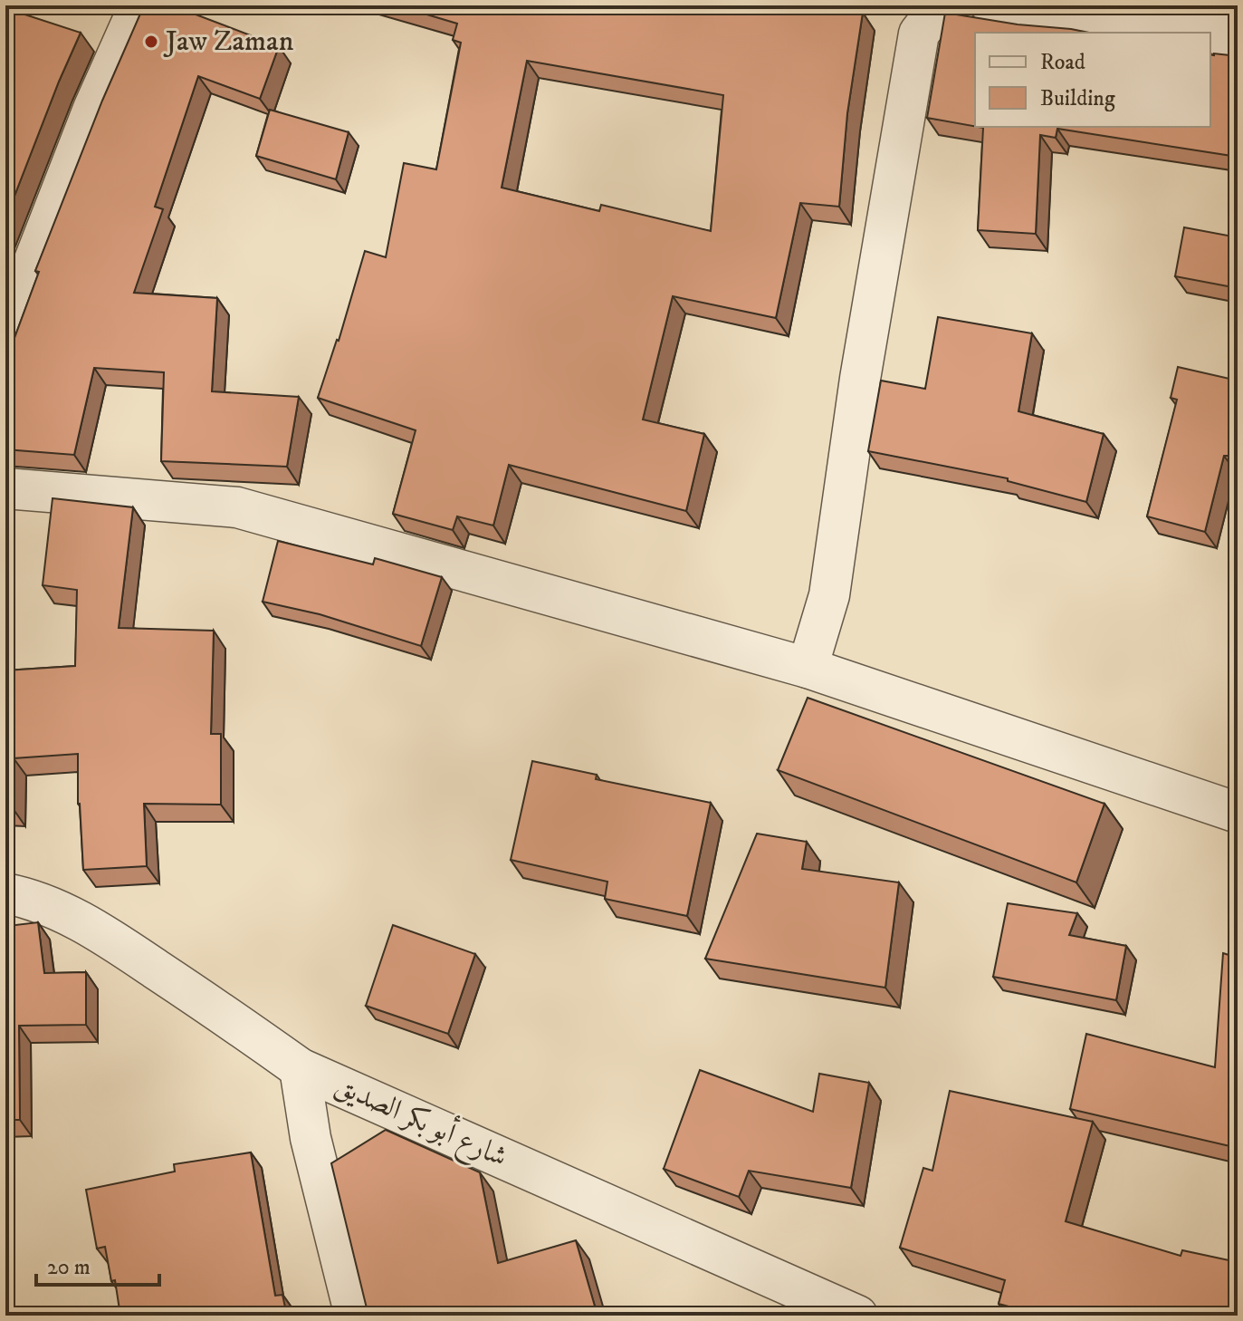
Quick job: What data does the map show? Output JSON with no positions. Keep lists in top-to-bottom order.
{
  "streets": {
    "street": ["شارع أبو بكر الصديق"]
  },
  "places": ["Jaw Zaman"],
  "legend": ["Road", "Building"],
  "scale_bar": "20 m"
}
